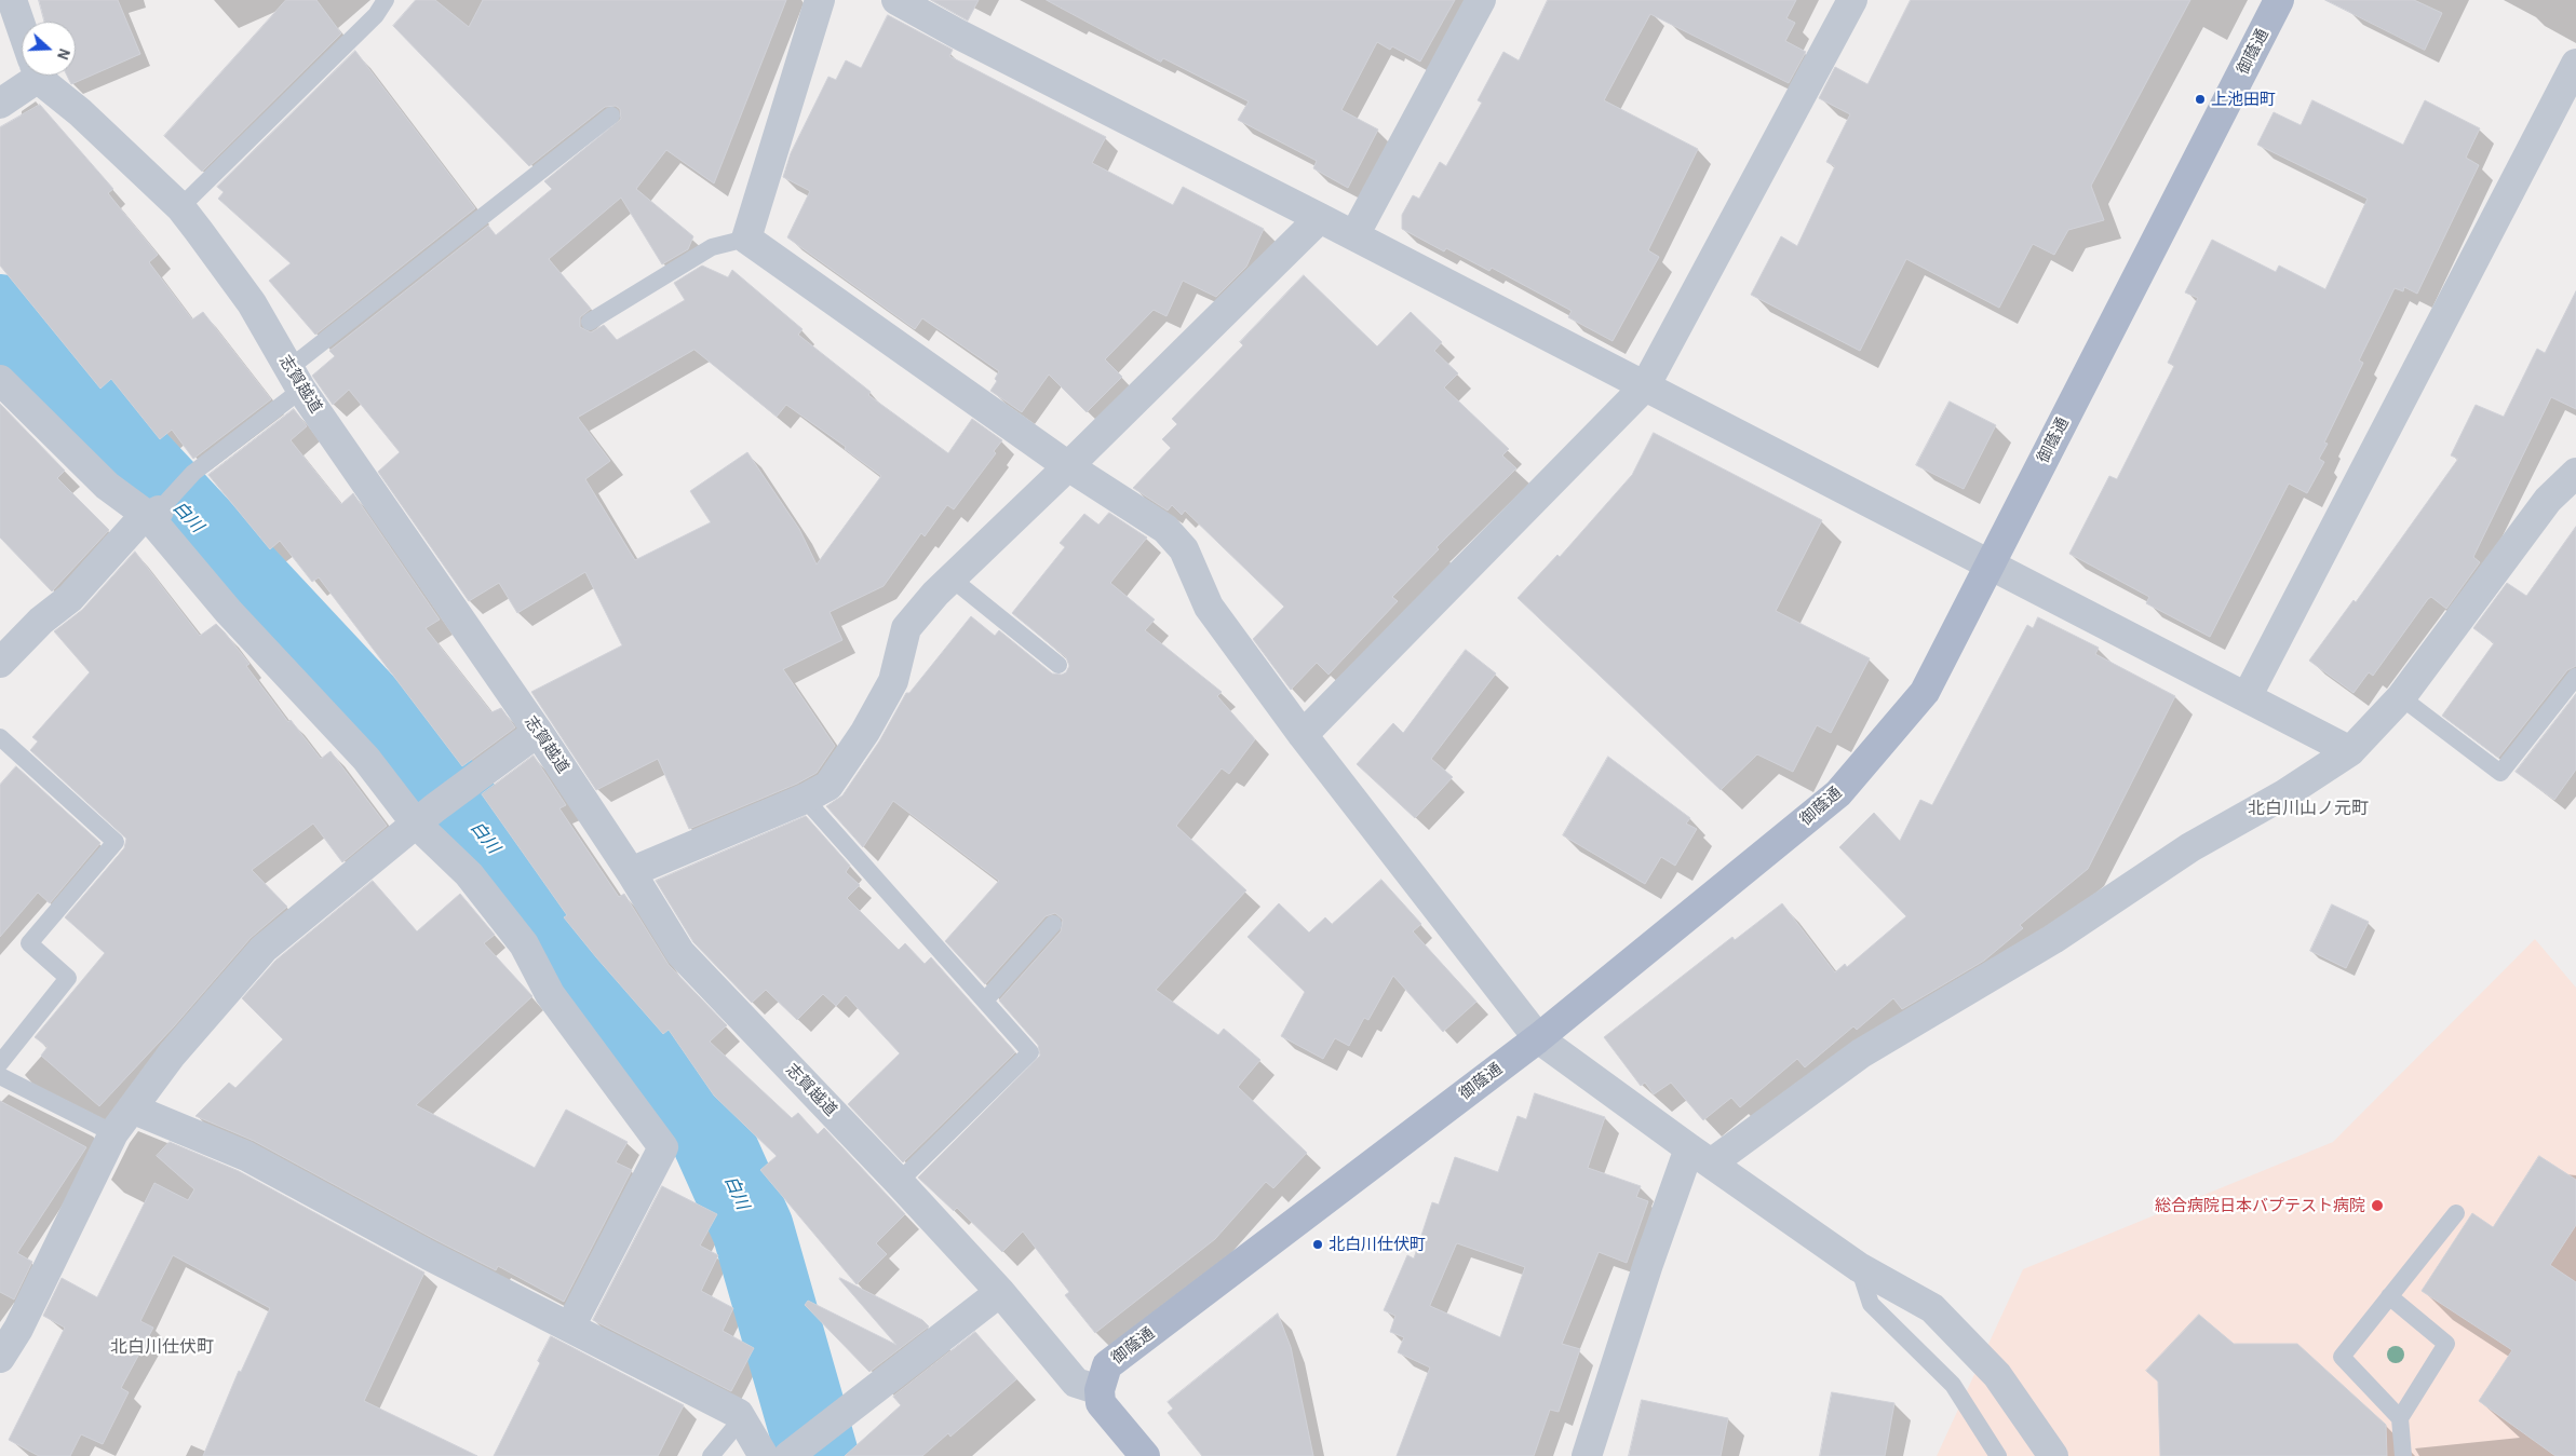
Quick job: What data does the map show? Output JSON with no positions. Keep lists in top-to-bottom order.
{
  "streets": {
    "main road": ["御蔭通"],
    "street": ["志賀越道"]
  },
  "crossings": [
    ["御蔭通", "志賀越道"]
  ],
  "districts": ["北白川山ノ元町", "北白川仕伏町"],
  "water": ["白川"],
  "places": ["上池田町", "総合病院日本バプテスト病院", "北白川仕伏町"],
  "north": "right"
}
